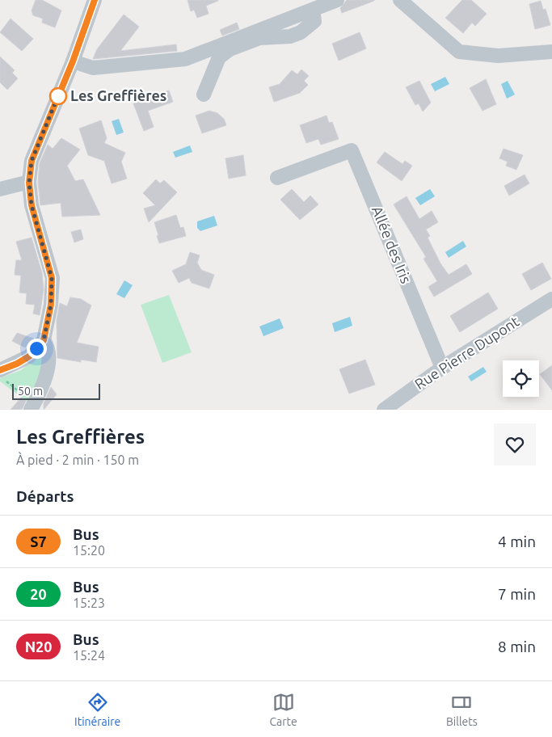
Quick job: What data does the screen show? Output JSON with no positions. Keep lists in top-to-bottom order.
{
  "streets": {
    "street": ["Allée des Iris", "Rue Pierre Dupont"]
  },
  "crossings": [
    ["Allée des Iris", "Rue Pierre Dupont"]
  ],
  "places": ["Les Greffières"],
  "lines": ["bus line S7"],
  "scale_bar": "50 m",
  "page": {
    "scale": "50 m",
    "heading": [
      ["Les Greffières", "À pied · 2 min · 150 m"],
      "Départs"
    ],
    "list": [
      {
        "mark": "S7",
        "name": "Bus",
        "note": "15:20",
        "value": "4 min"
      },
      {
        "mark": "20",
        "name": "Bus",
        "note": "15:23",
        "value": "7 min"
      },
      {
        "mark": "N20",
        "name": "Bus",
        "note": "15:24",
        "value": "8 min"
      }
    ],
    "tabs": ["Itinéraire", "Carte", "Billets"]
  }
}
